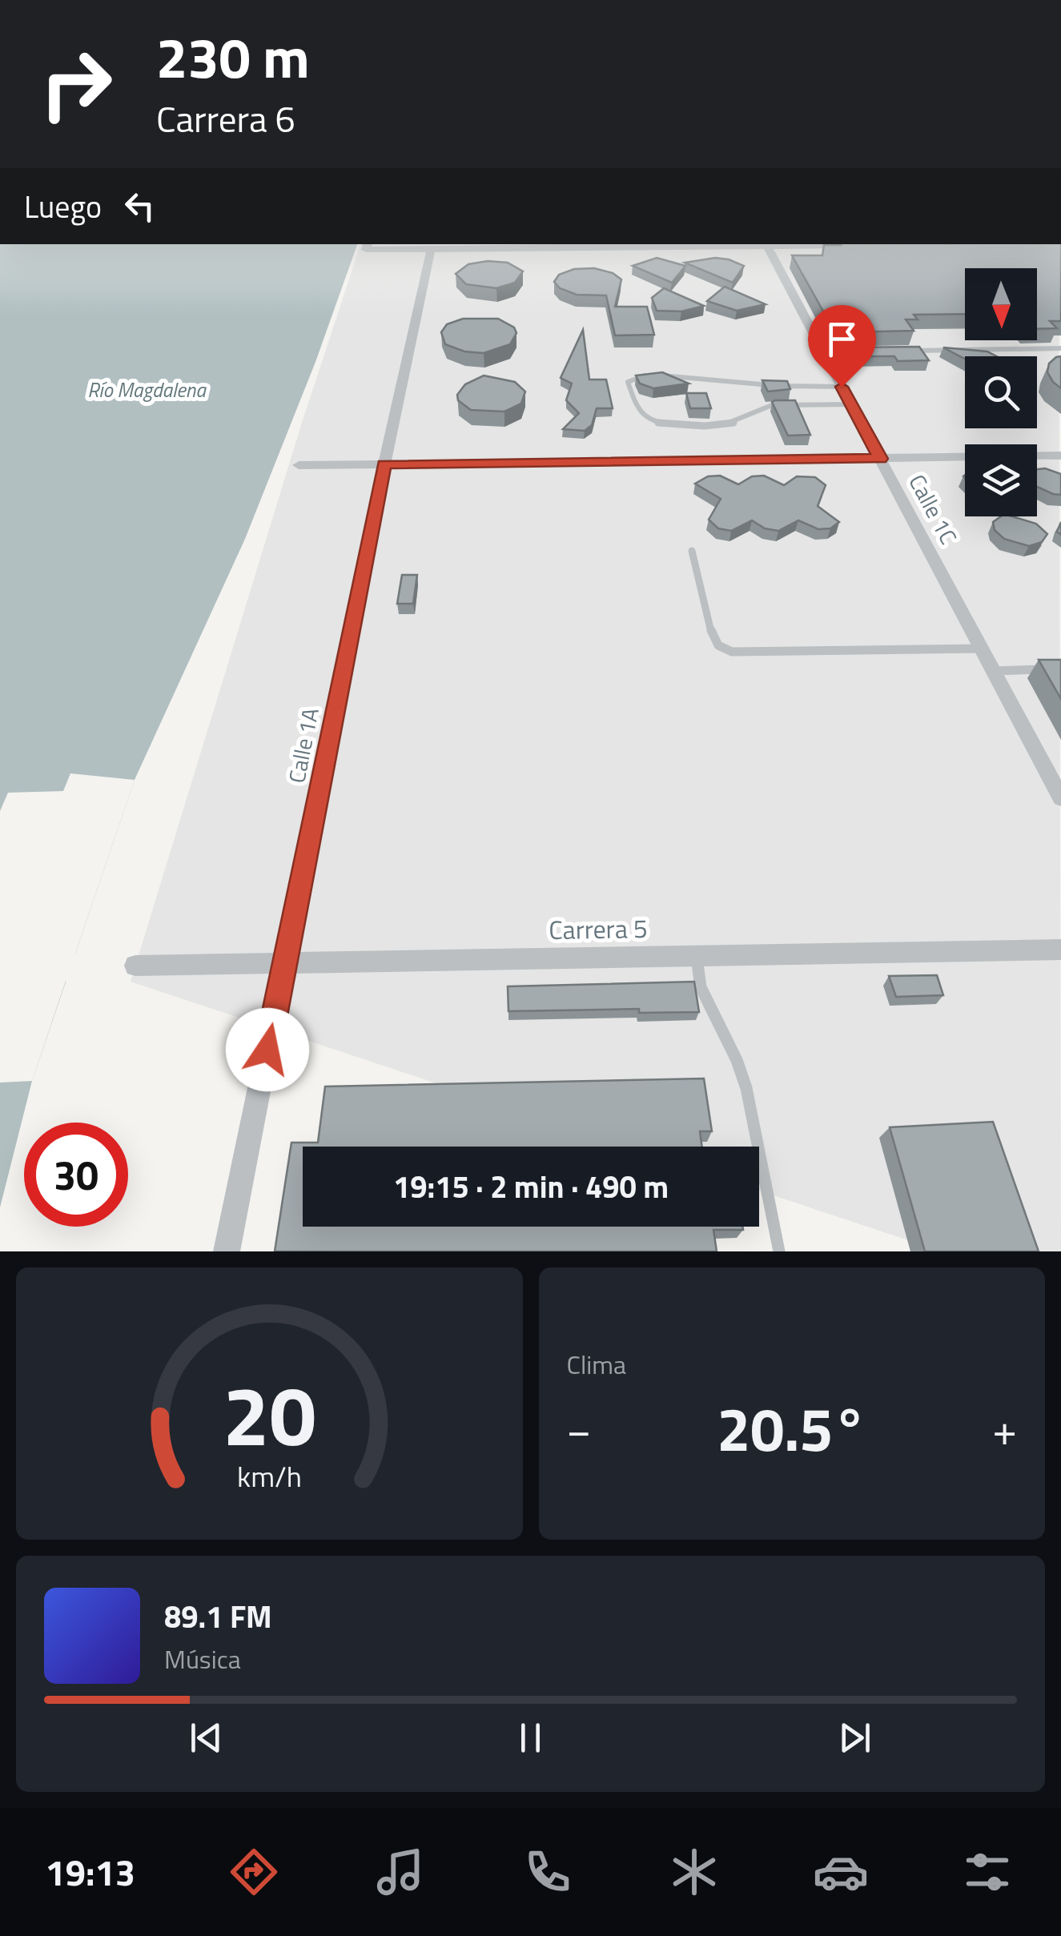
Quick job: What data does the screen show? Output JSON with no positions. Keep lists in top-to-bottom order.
{
  "streets": {
    "street": ["Calle 1C", "Calle 1A", "Carrera 5"]
  },
  "crossings": [
    ["Calle 1A", "Carrera 5"]
  ],
  "water": ["Río Magdalena"],
  "north": "bottom",
  "page": {
    "turn": ["230 m", "Carrera 6"],
    "then": "Luego",
    "limit": "30",
    "trip": "19:15 · 2 min · 490 m",
    "tile": "Clima",
    "heat": ["−", "20.5°", "+"],
    "song": ["89.1 FM", "Música"],
    "tabs": "19:13",
    "gauge": ["20", "km/h"]
  }
}
